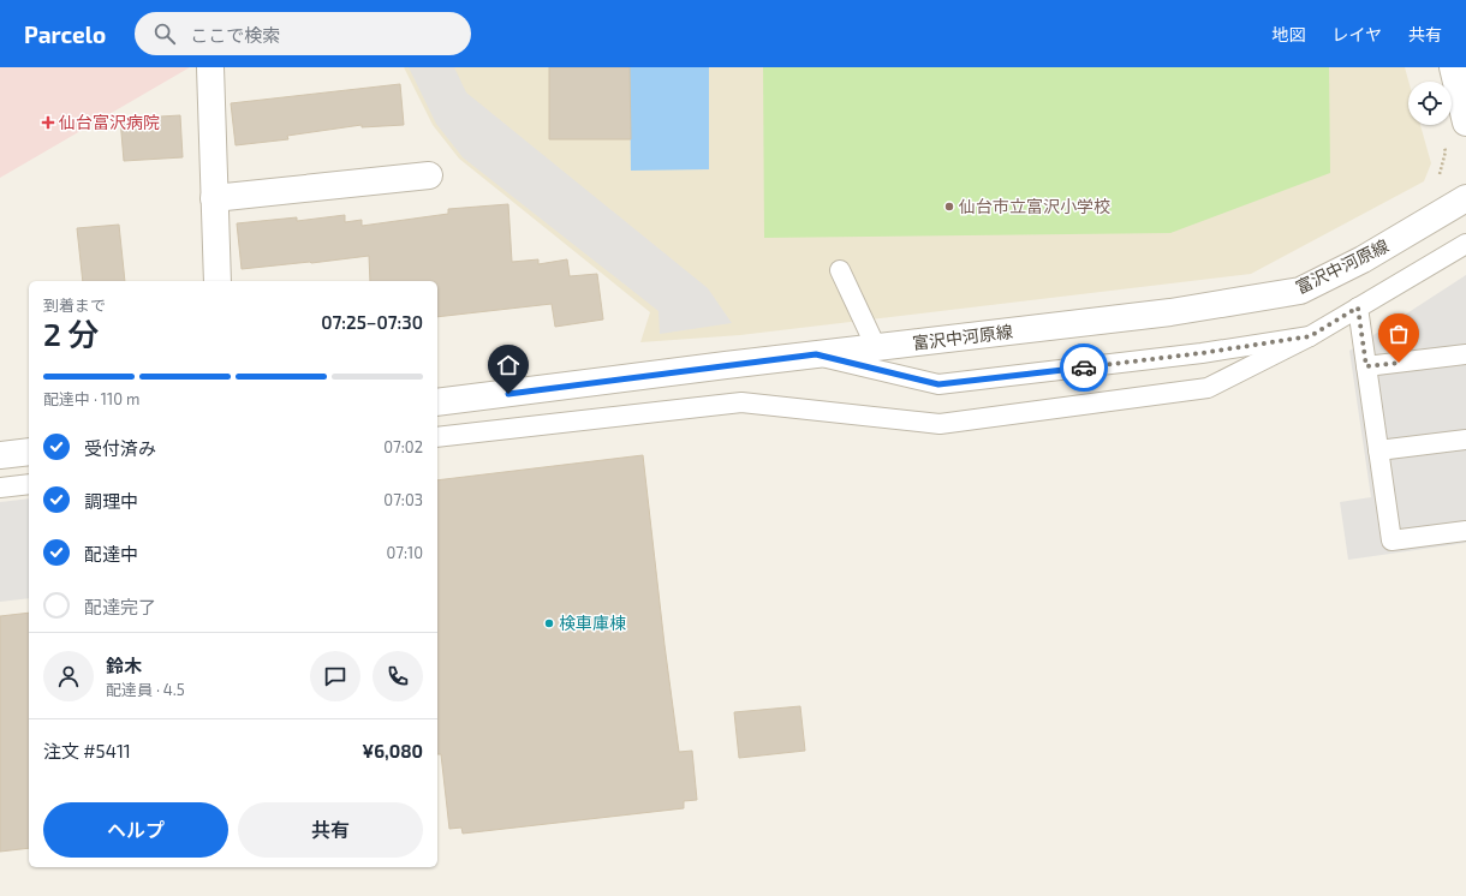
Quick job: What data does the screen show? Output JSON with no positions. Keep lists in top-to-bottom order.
{
  "streets": {
    "street": ["富沢中河原線"]
  },
  "places": {
    "health": ["仙台富沢病院"],
    "other": ["仙台市立富沢小学校", "検車庫棟"]
  },
  "page": {
    "header": "Parcelo",
    "search": "ここで検索",
    "nav": ["地図", "レイヤ", "共有"],
    "heading": ["2 分", "到着まで", "07:25–07:30"],
    "panel": [
      "鈴木",
      "配達員 · 4.5",
      "注文 #5411",
      "¥6,080"
    ],
    "bar": "配達中 · 110 m",
    "list": [
      ["受付済み", "07:02"],
      ["調理中", "07:03"],
      ["配達中", "07:10"],
      "配達完了"
    ],
    "buttons": ["ヘルプ", "共有"]
  }
}
